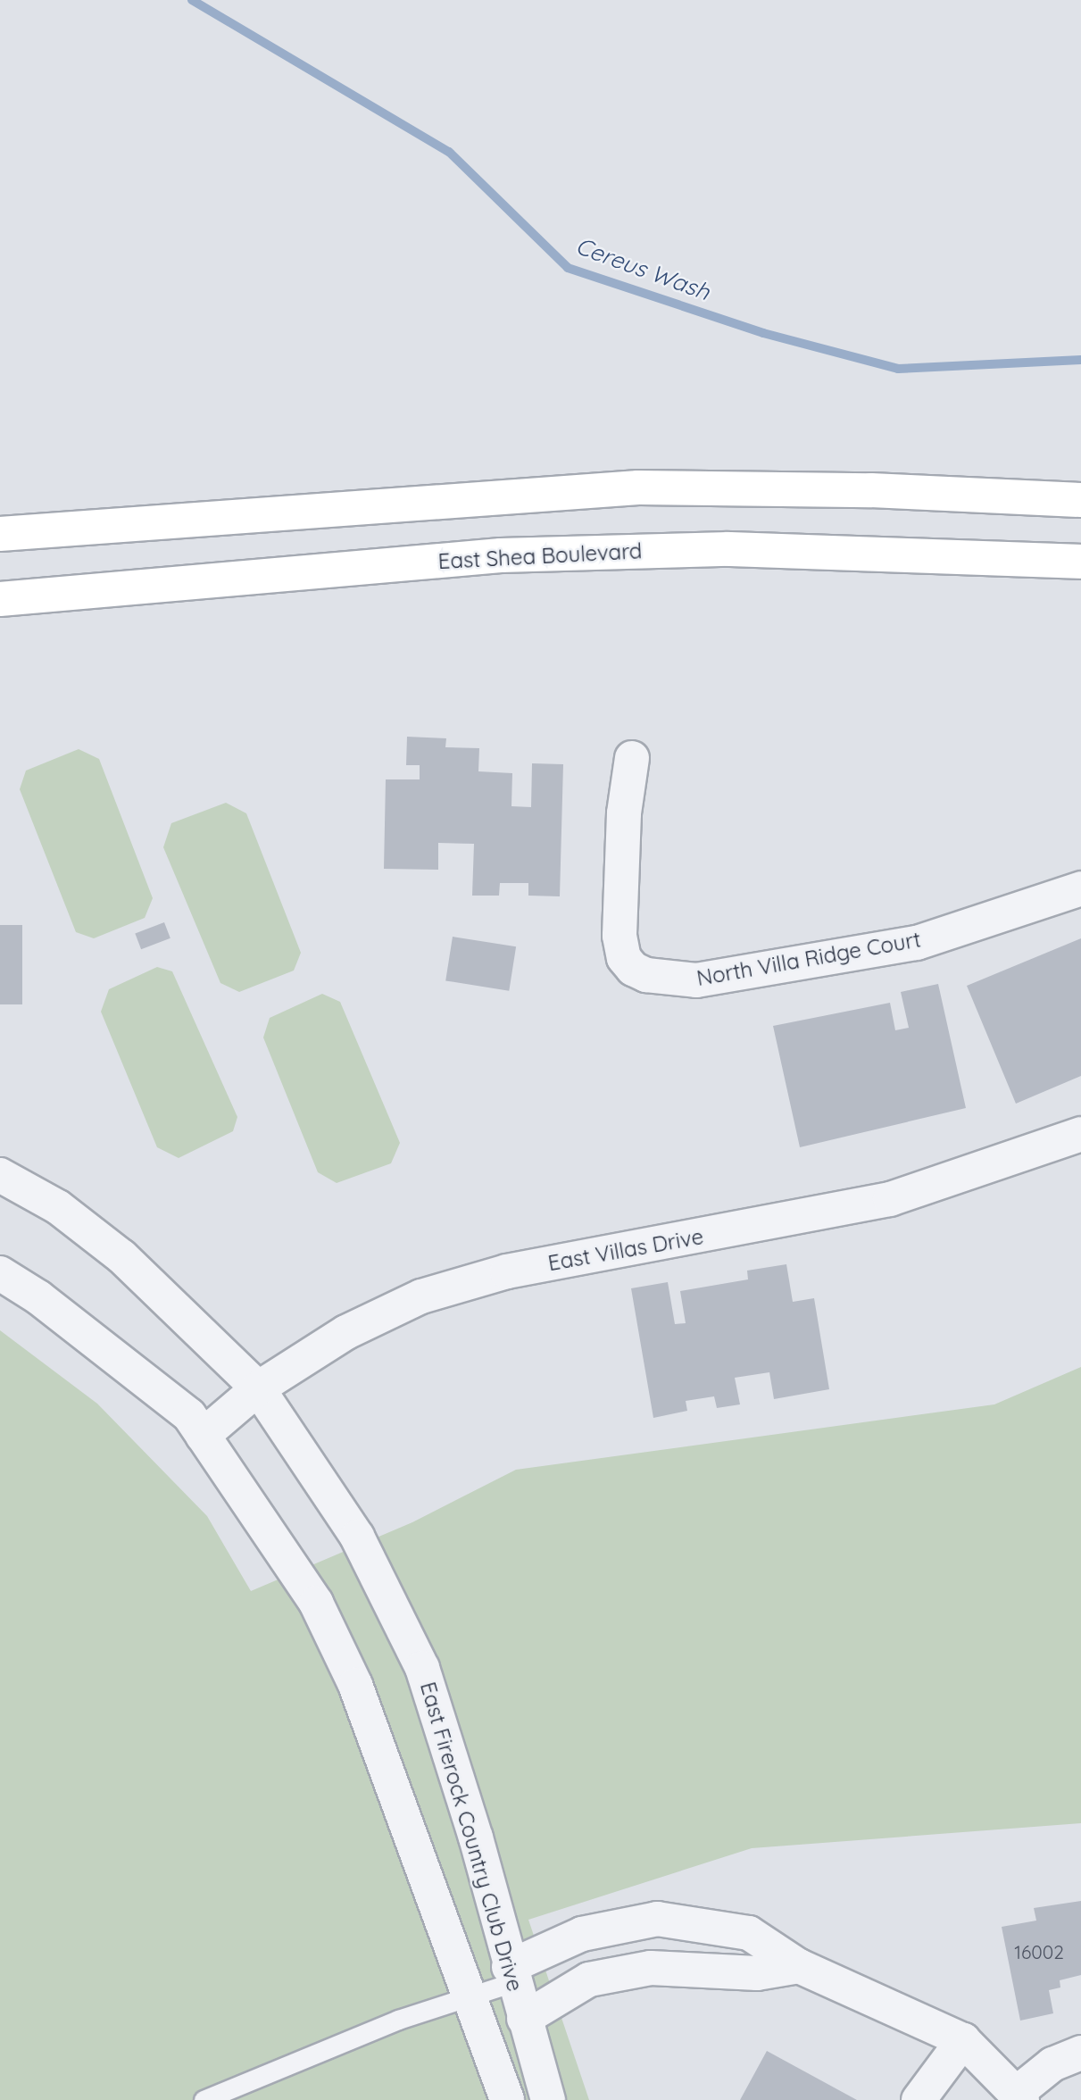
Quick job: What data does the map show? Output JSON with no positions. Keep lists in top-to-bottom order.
{
  "streets": {
    "main road": ["East Shea Boulevard"],
    "street": ["North Villa Ridge Court", "East Villas Drive", "East Firerock Country Club Drive"]
  },
  "crossings": [
    ["East Villas Drive", "East Firerock Country Club Drive"]
  ],
  "water": ["Cereus Wash"],
  "house_numbers": ["16002"]
}
